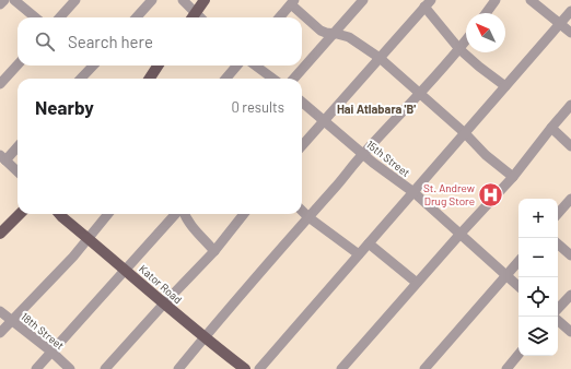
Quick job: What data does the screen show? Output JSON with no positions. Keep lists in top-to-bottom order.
{
  "streets": {
    "main road": ["Kator Road"],
    "street": ["15th Street", "18th Street"]
  },
  "districts": ["Hai Atlabara 'B'"],
  "places": {
    "hospital": ["St. Andrew Drug Store"]
  },
  "north": "top left",
  "page": {
    "search": "Search here",
    "heading": ["Nearby", "0 results"],
    "map_buttons": ["+", "−"]
  }
}
